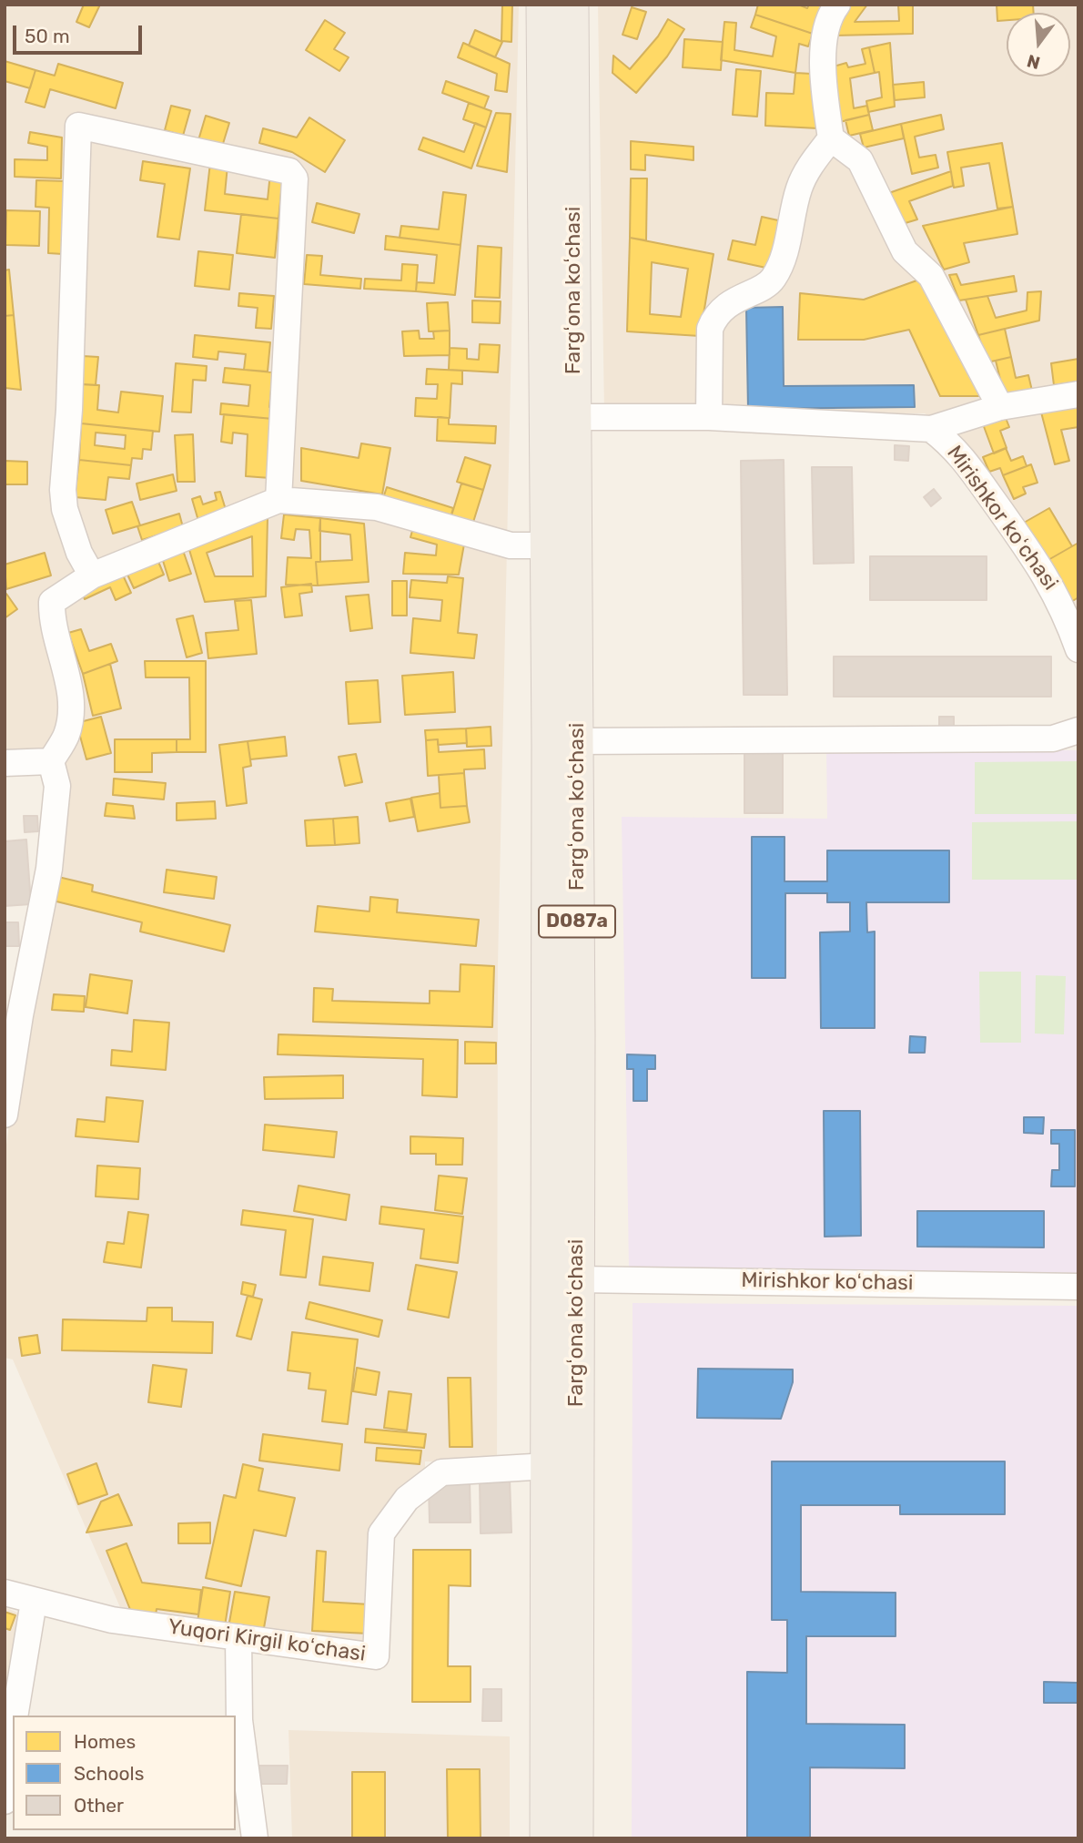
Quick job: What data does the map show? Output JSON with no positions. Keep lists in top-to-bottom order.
{
  "streets": {
    "main road": ["Fargʻona koʻchasi", "D087a"],
    "street": ["Mirishkor koʻchasi", "Yuqori Kirgil koʻchasi"]
  },
  "crossings": [
    ["Fargʻona koʻchasi", "Mirishkor koʻchasi"],
    ["Fargʻona koʻchasi", "Yuqori Kirgil koʻchasi"]
  ],
  "legend": ["Homes", "Schools", "Other"],
  "scale_bar": "50 m",
  "north": "bottom"
}
